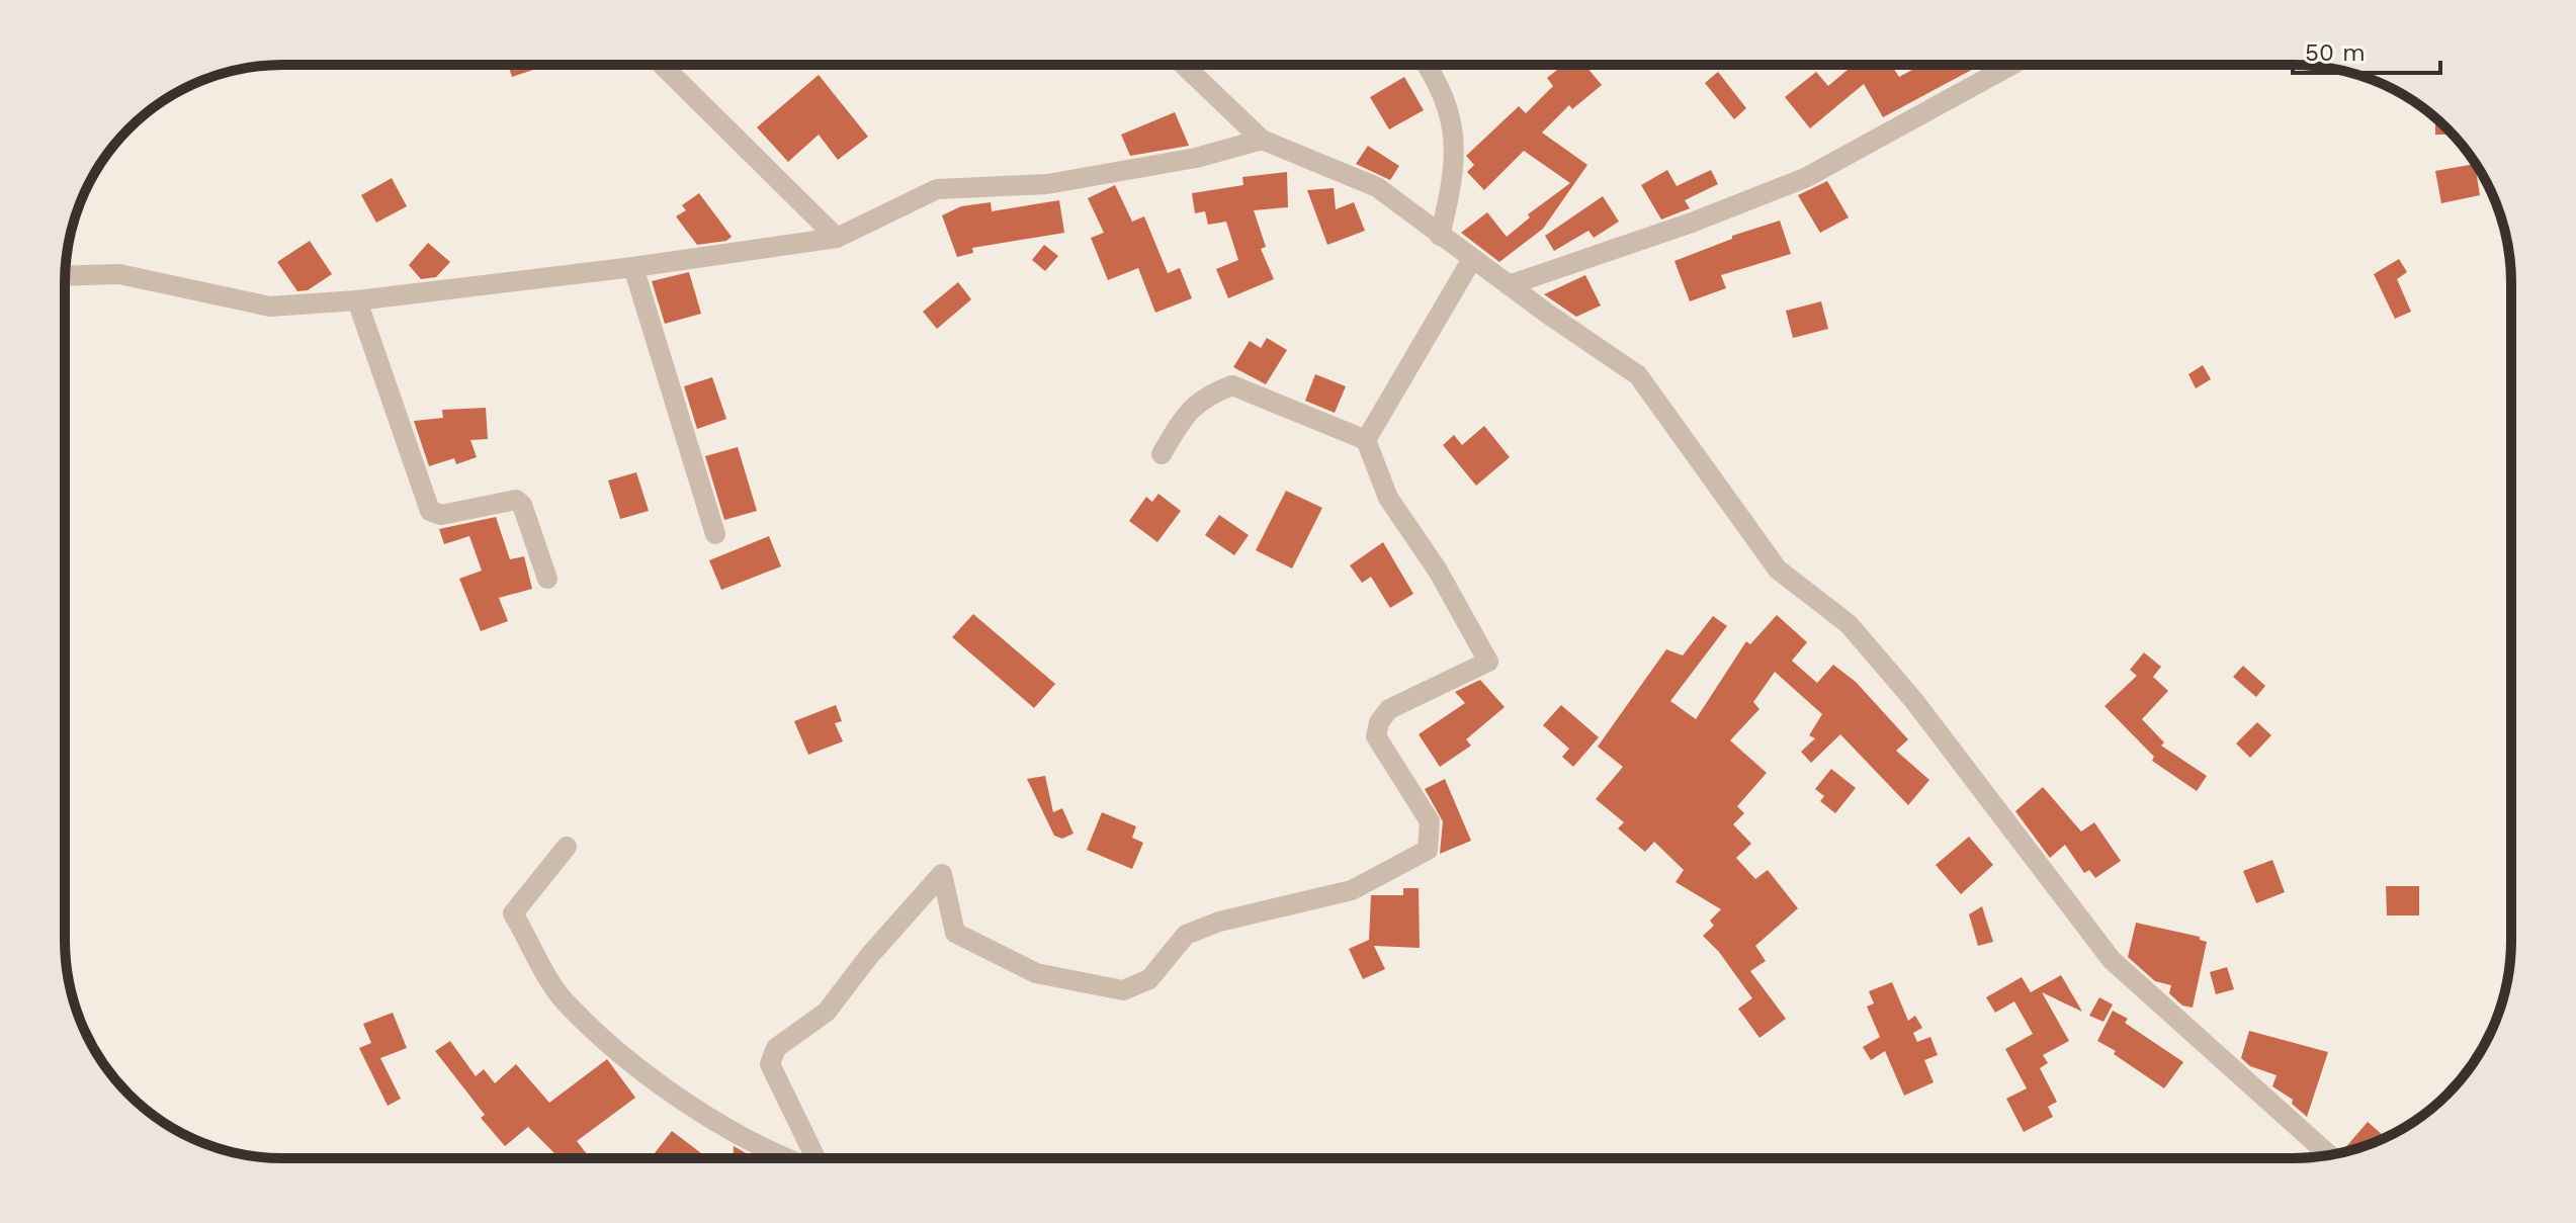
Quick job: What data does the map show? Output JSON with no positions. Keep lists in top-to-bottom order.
{
  "scale_bar": "50 m"
}
